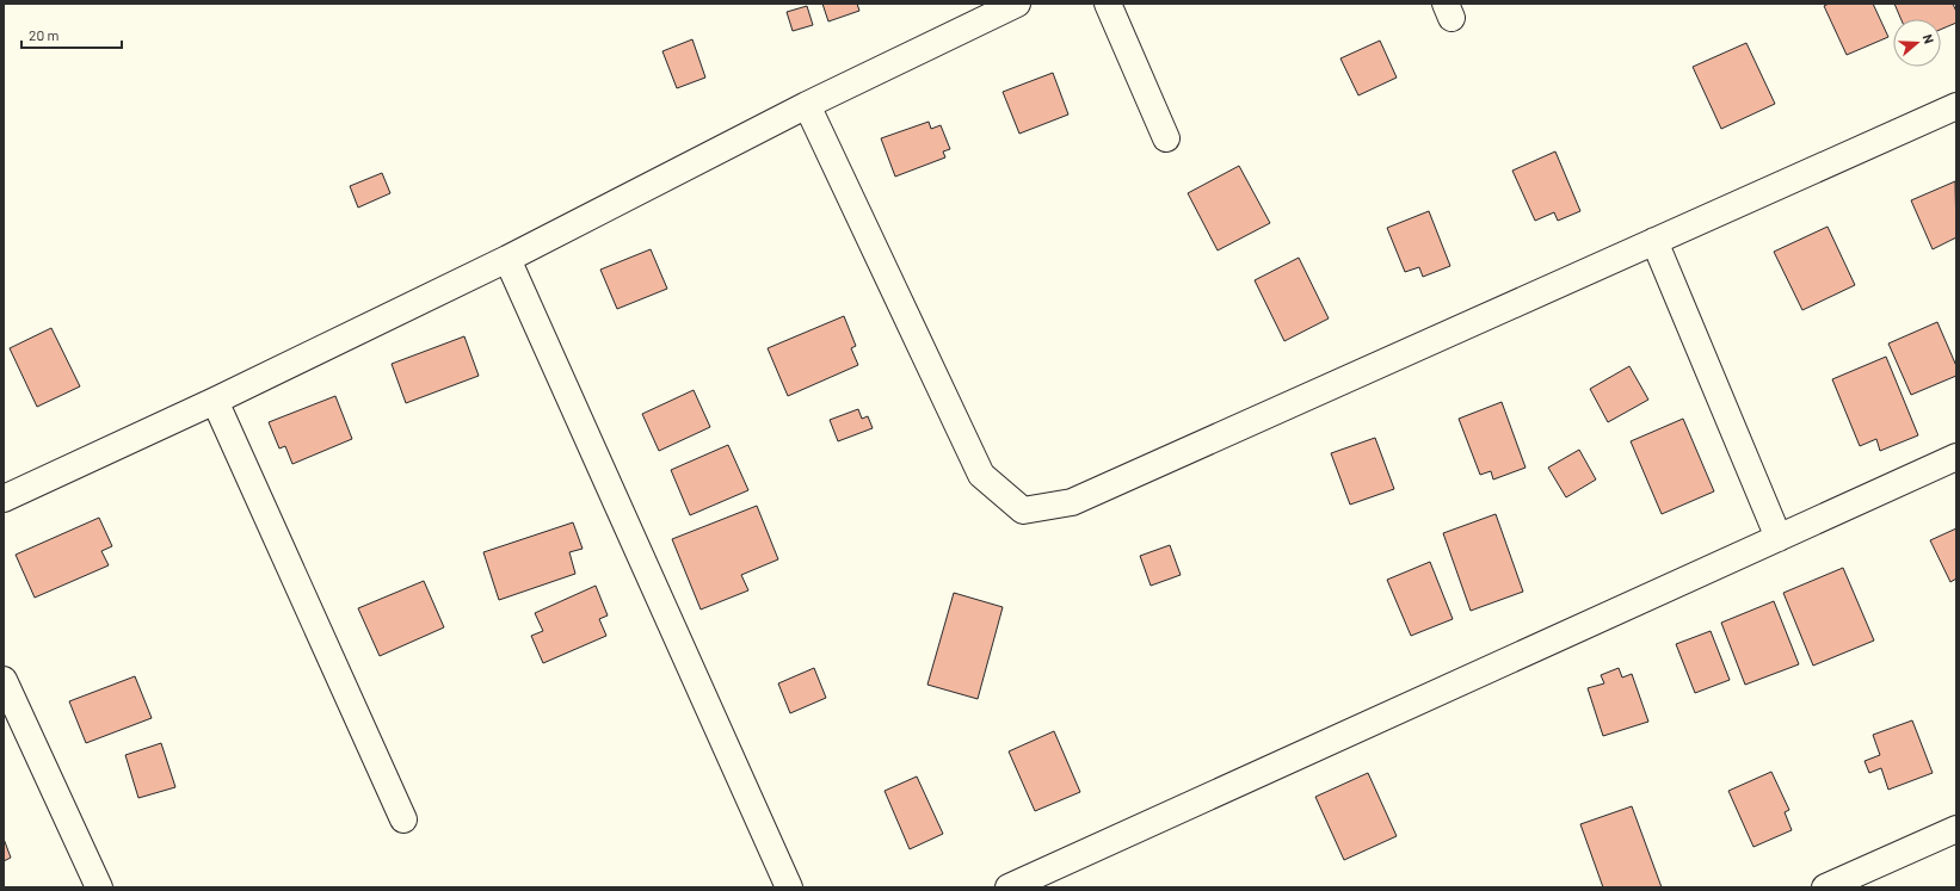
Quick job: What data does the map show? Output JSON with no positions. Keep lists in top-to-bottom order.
{
  "scale_bar": "20 m",
  "north": "right"
}
